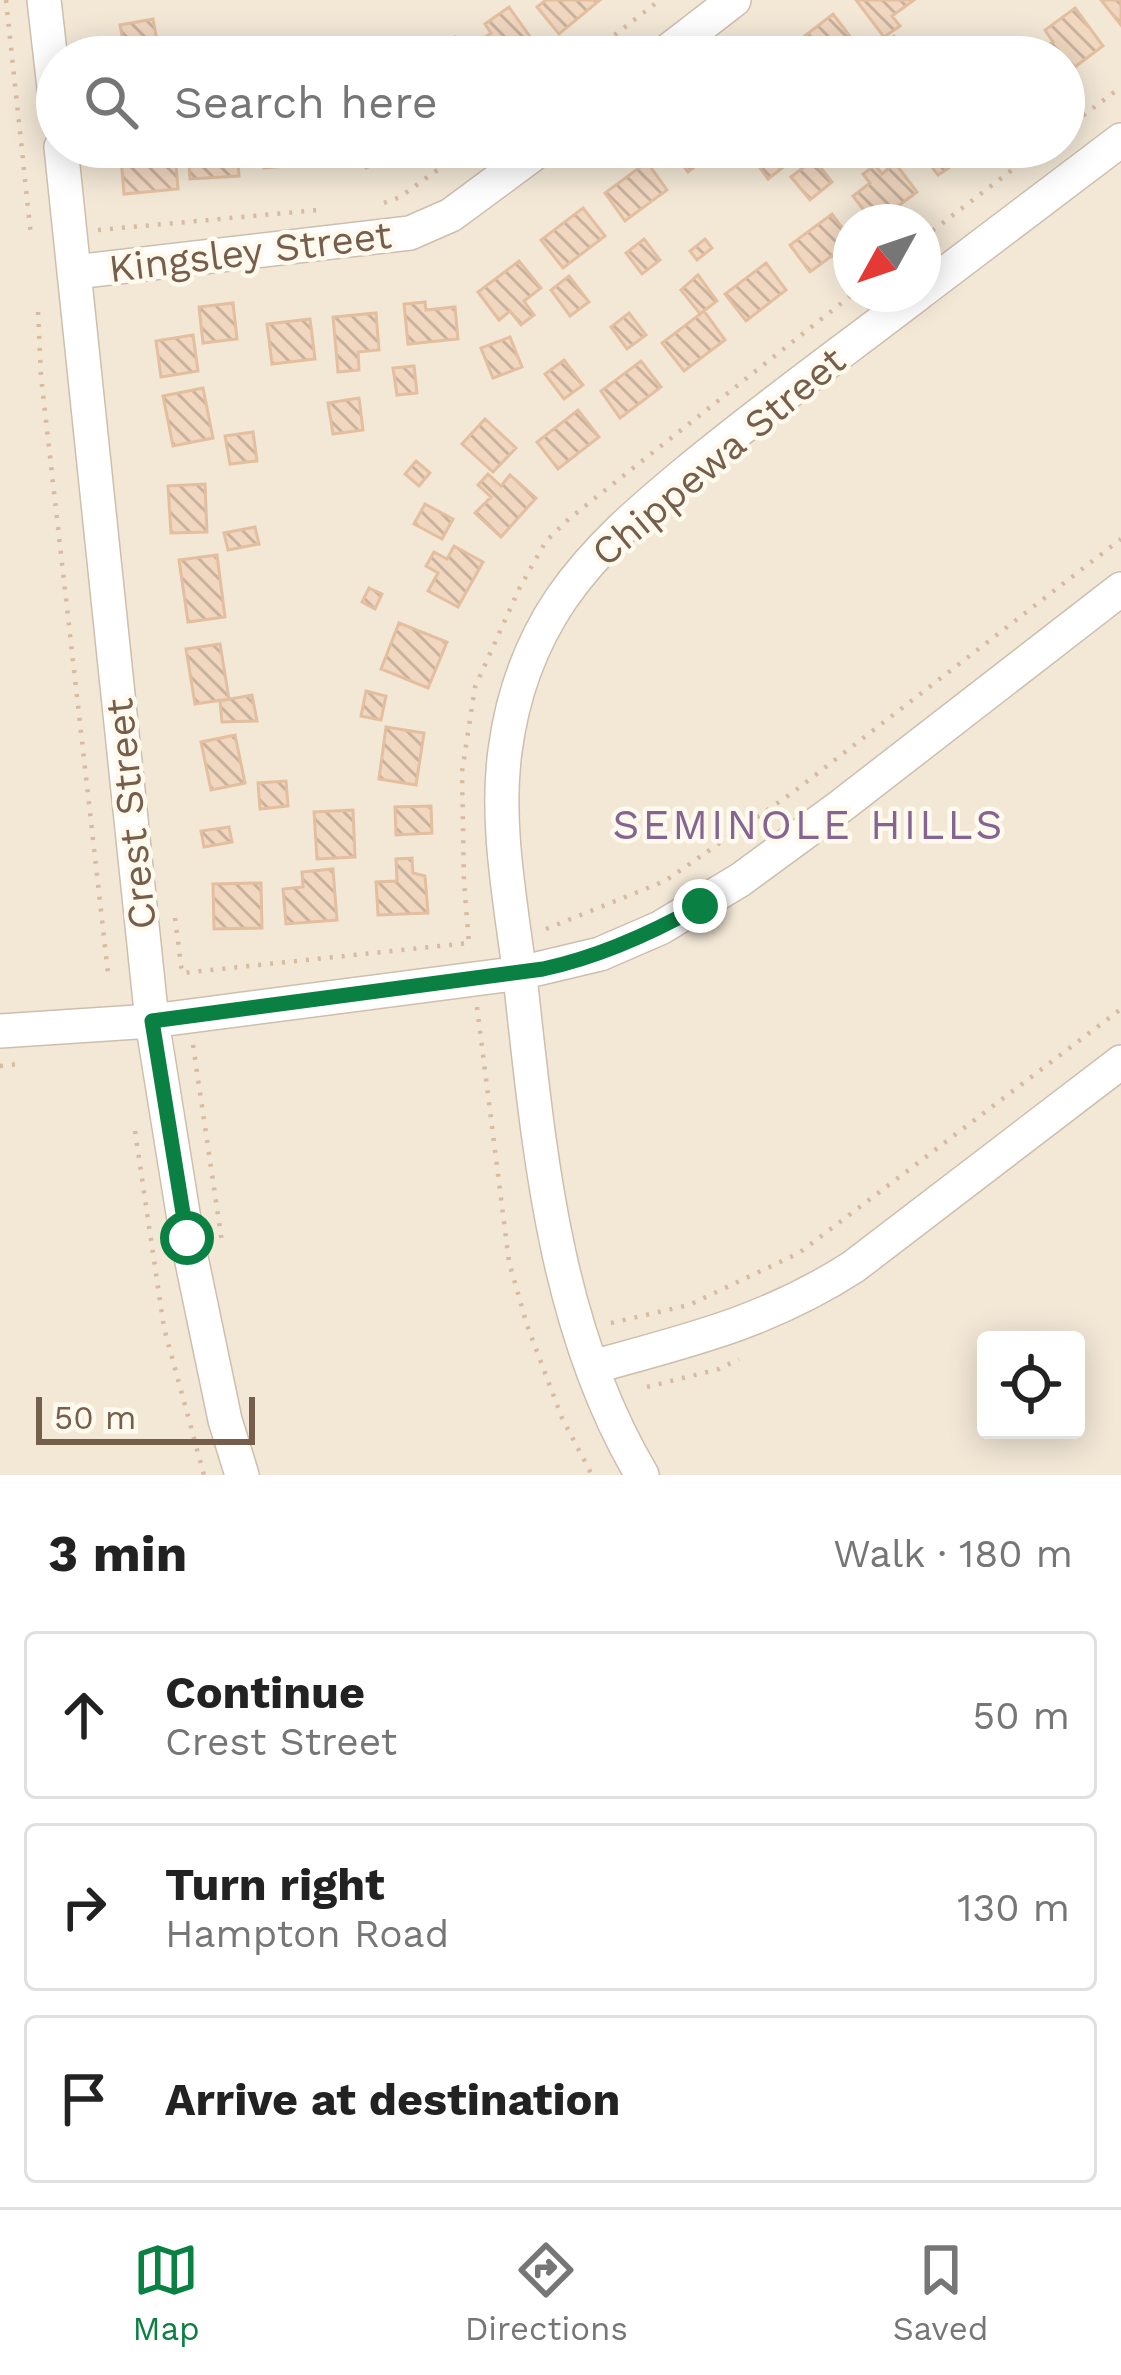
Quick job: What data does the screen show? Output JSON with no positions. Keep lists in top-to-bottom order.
{
  "streets": {
    "street": ["Kingsley Street", "Chippewa Street", "Crest Street"]
  },
  "crossings": [
    ["Kingsley Street", "Crest Street"]
  ],
  "districts": ["SEMINOLE HILLS"],
  "scale_bar": "50 m",
  "north": "bottom left",
  "page": {
    "search": "Search here",
    "scale": "50 m",
    "heading": ["3 min", "Walk · 180 m"],
    "list": [
      ["Continue", "Crest Street", "50 m"],
      ["Turn right", "Hampton Road", "130 m"],
      "Arrive at destination"
    ],
    "nav": ["Map", "Directions", "Saved"]
  }
}
